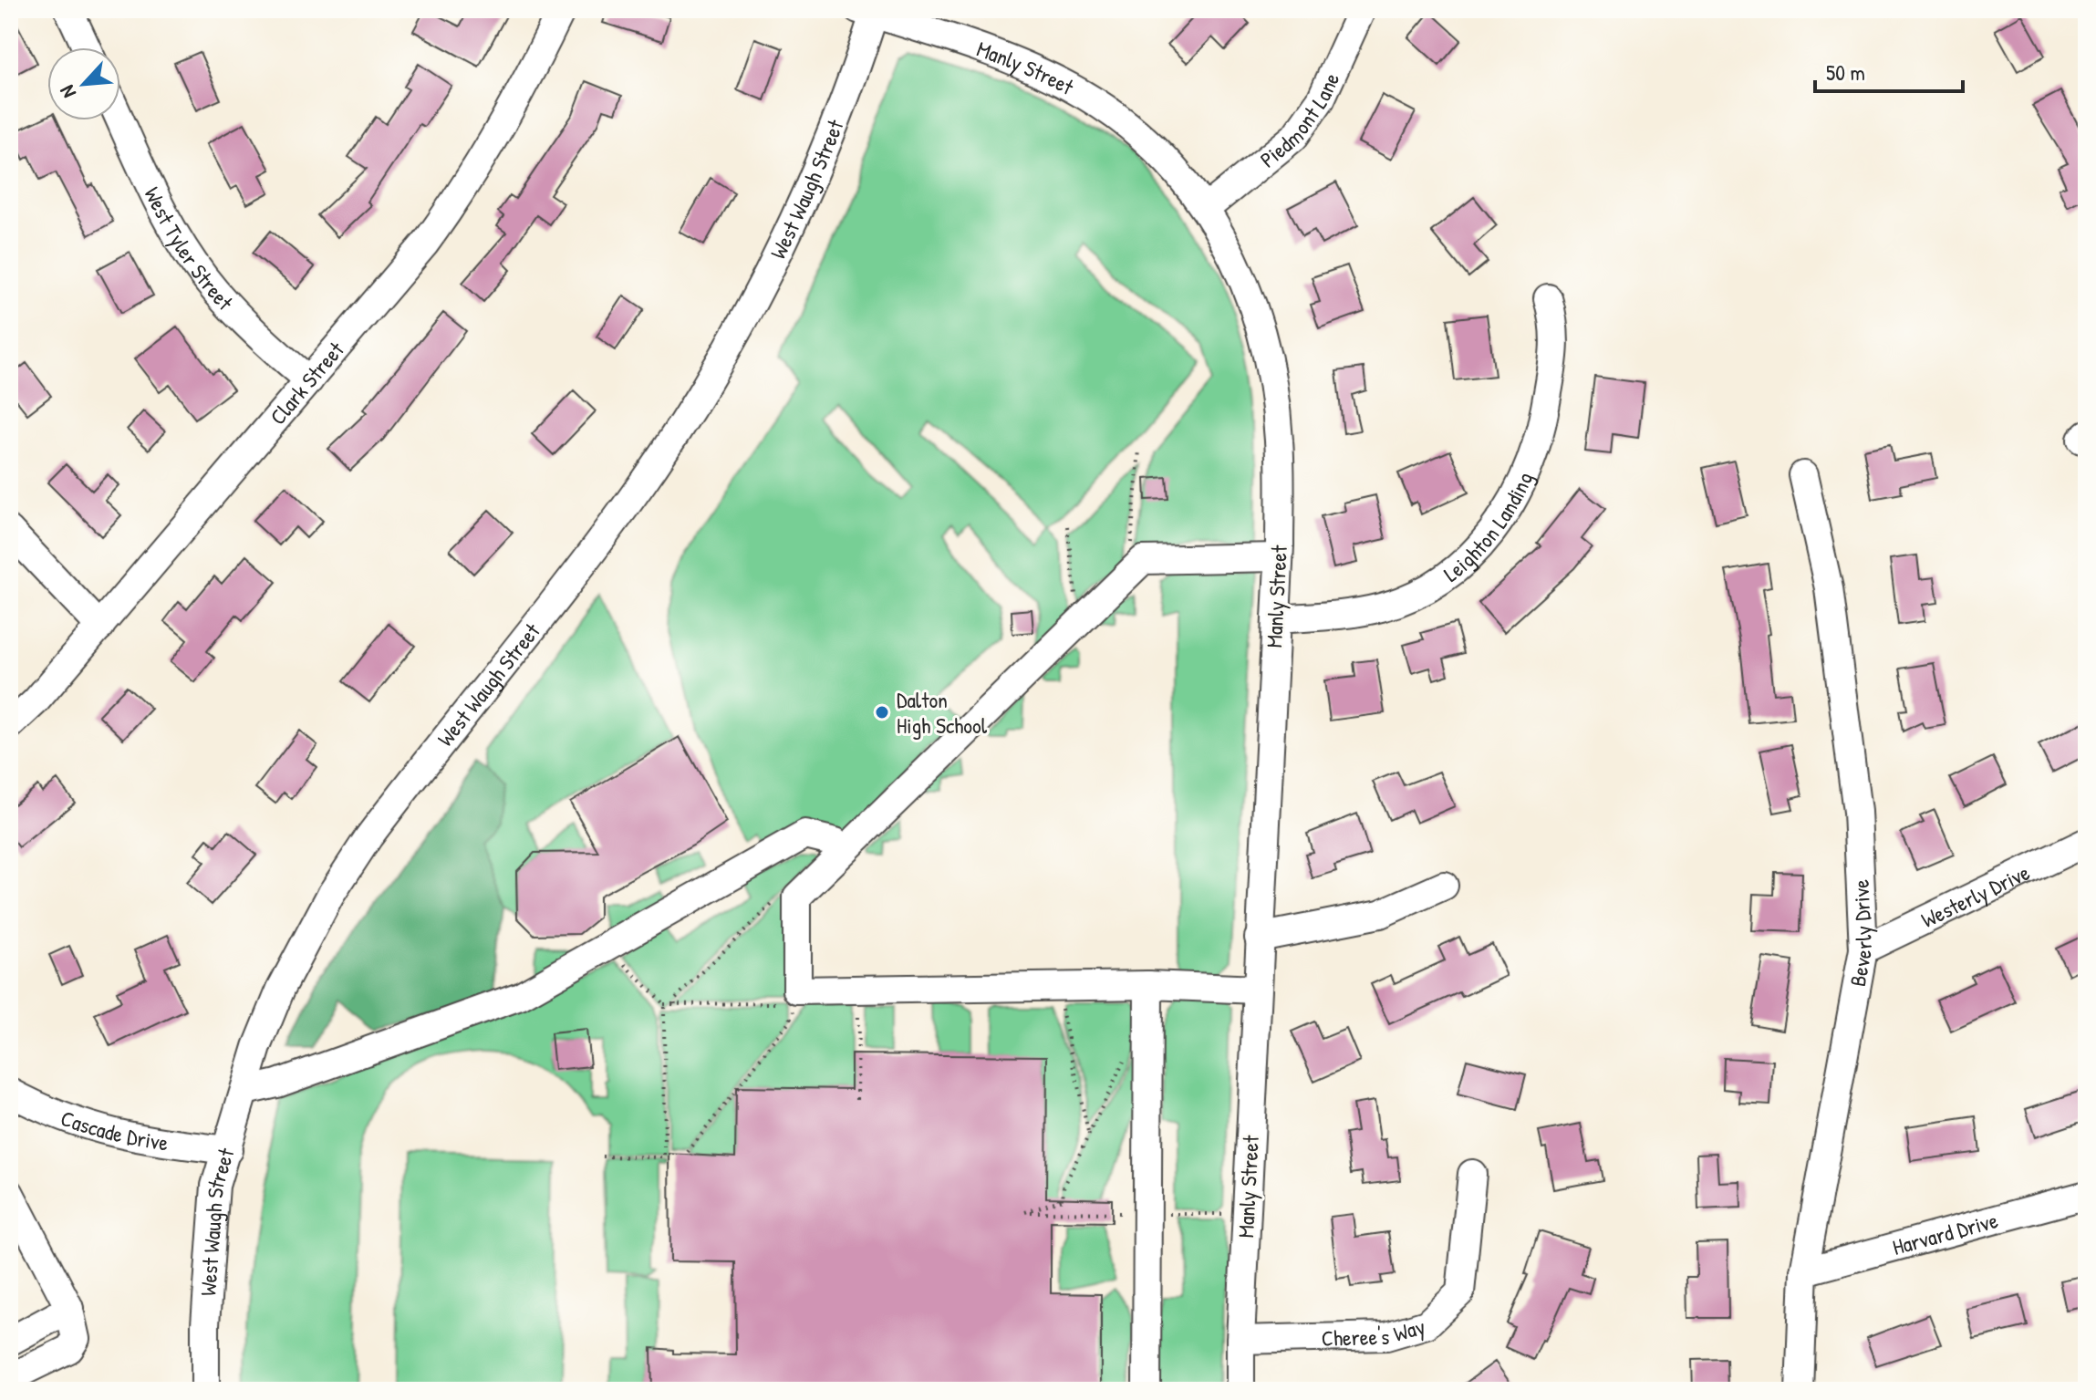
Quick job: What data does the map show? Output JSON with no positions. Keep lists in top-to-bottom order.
{
  "streets": {
    "street": [
      "Manly Street",
      "Piedmont Lane",
      "West Waugh Street",
      "West Tyler Street",
      "Clark Street",
      "Leighton Landing",
      "Westerly Drive",
      "Beverly Drive",
      "Cascade Drive",
      "Harvard Drive",
      "Cheree's Way"
    ]
  },
  "crossings": [
    ["Manly Street", "Piedmont Lane"],
    ["Manly Street", "West Waugh Street"],
    ["Manly Street", "Leighton Landing"],
    ["Manly Street", "Cheree's Way"],
    ["West Waugh Street", "Cascade Drive"],
    ["West Tyler Street", "Clark Street"],
    ["Westerly Drive", "Beverly Drive"],
    ["Beverly Drive", "Harvard Drive"]
  ],
  "places": ["Dalton High School"],
  "scale_bar": "50 m",
  "north": "bottom left"
}
